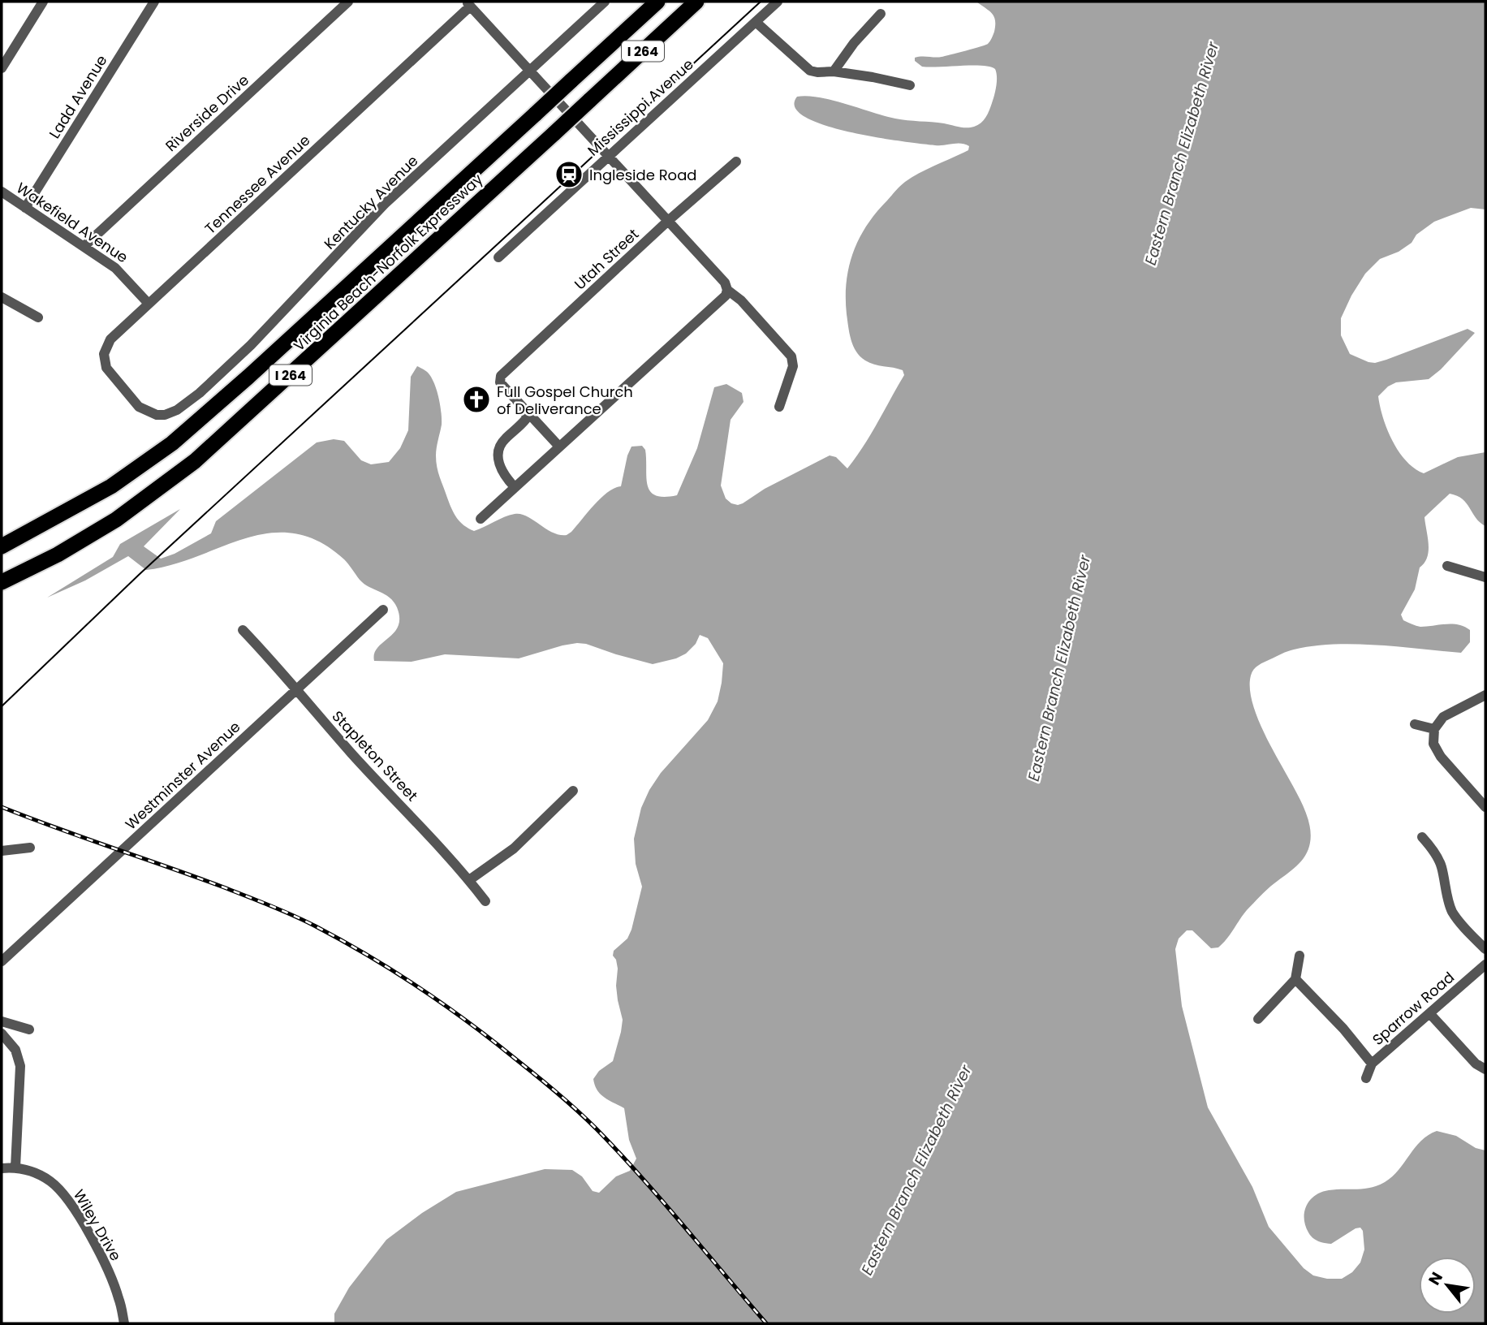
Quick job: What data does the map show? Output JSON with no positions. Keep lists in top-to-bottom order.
{
  "streets": {
    "highway": ["I 264", "Virginia Beach-Norfolk Expressway"],
    "street": [
      "Ladd Avenue",
      "Mississippi Avenue",
      "Riverside Drive",
      "Tennessee Avenue",
      "Kentucky Avenue",
      "Wakefield Avenue",
      "Utah Street",
      "Stapleton Street",
      "Westminster Avenue",
      "Sparrow Road",
      "Wiley Drive"
    ]
  },
  "crossings": [
    ["Ladd Avenue", "Wakefield Avenue"],
    ["Riverside Drive", "Wakefield Avenue"],
    ["Tennessee Avenue", "Kentucky Avenue"],
    ["Tennessee Avenue", "Wakefield Avenue"],
    ["Stapleton Street", "Westminster Avenue"]
  ],
  "water": ["Eastern Branch Elizabeth River"],
  "places": {
    "station": ["Ingleside Road"],
    "church": ["Full Gospel Church of Deliverance"]
  },
  "north": "top left"
}
